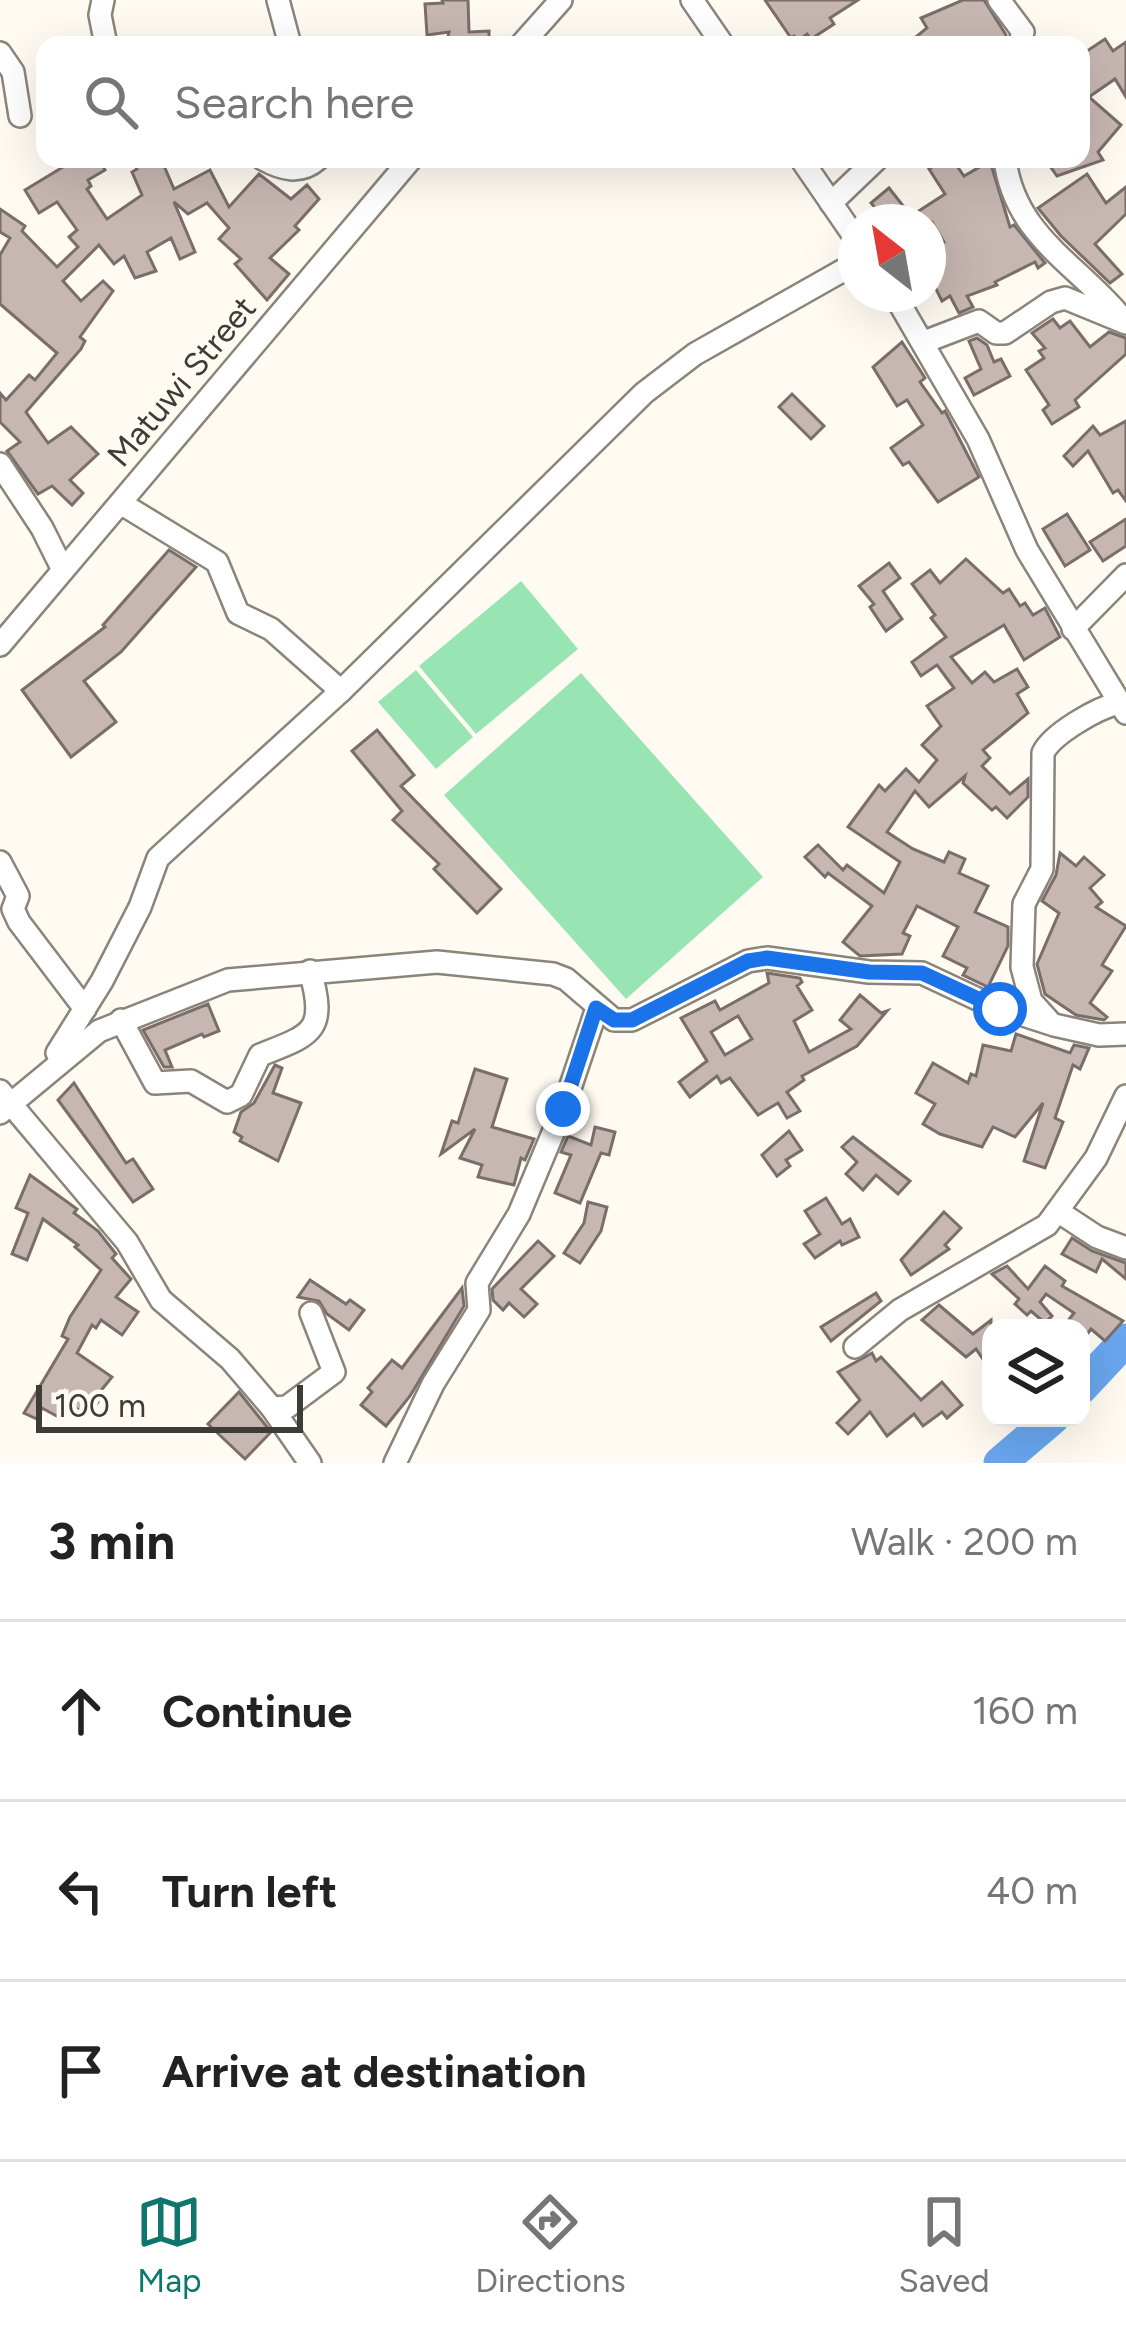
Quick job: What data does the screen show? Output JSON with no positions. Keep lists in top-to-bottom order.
{
  "streets": {
    "street": ["Matuwi Street"]
  },
  "scale_bar": "100 m",
  "north": "top left",
  "page": {
    "search": "Search here",
    "scale": "100 m",
    "heading": ["3 min", "Walk · 200 m"],
    "list": [
      ["Continue", "160 m"],
      ["Turn left", "40 m"],
      "Arrive at destination"
    ],
    "nav": ["Map", "Directions", "Saved"]
  }
}
